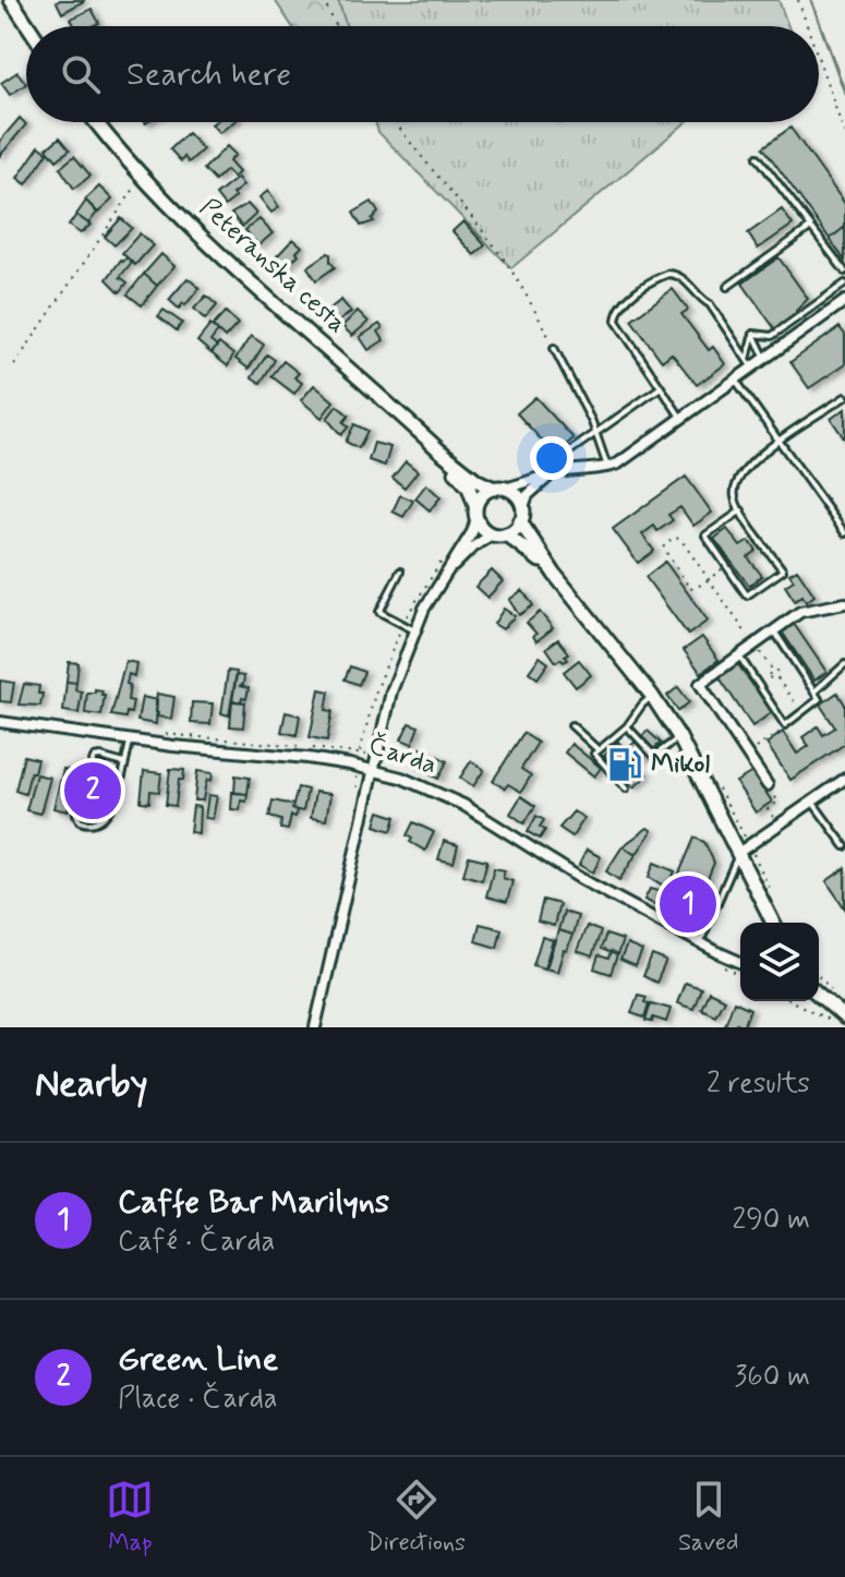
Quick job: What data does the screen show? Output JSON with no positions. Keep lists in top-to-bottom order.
{
  "streets": {
    "main road": ["Peteranska cesta"],
    "street": ["Čarda"]
  },
  "places": {
    "fuel station": ["Mikol"]
  },
  "page": {
    "search": "Search here",
    "pins": ["2", "1"],
    "heading": ["Nearby", "2 results"],
    "list": [
      {
        "mark": "1",
        "name": "Caffe Bar Marilyns",
        "note": "Café · Čarda",
        "value": "290 m"
      },
      {
        "mark": "2",
        "name": "Green Line",
        "note": "Place · Čarda",
        "value": "360 m"
      }
    ],
    "nav": ["Map", "Directions", "Saved"]
  }
}
